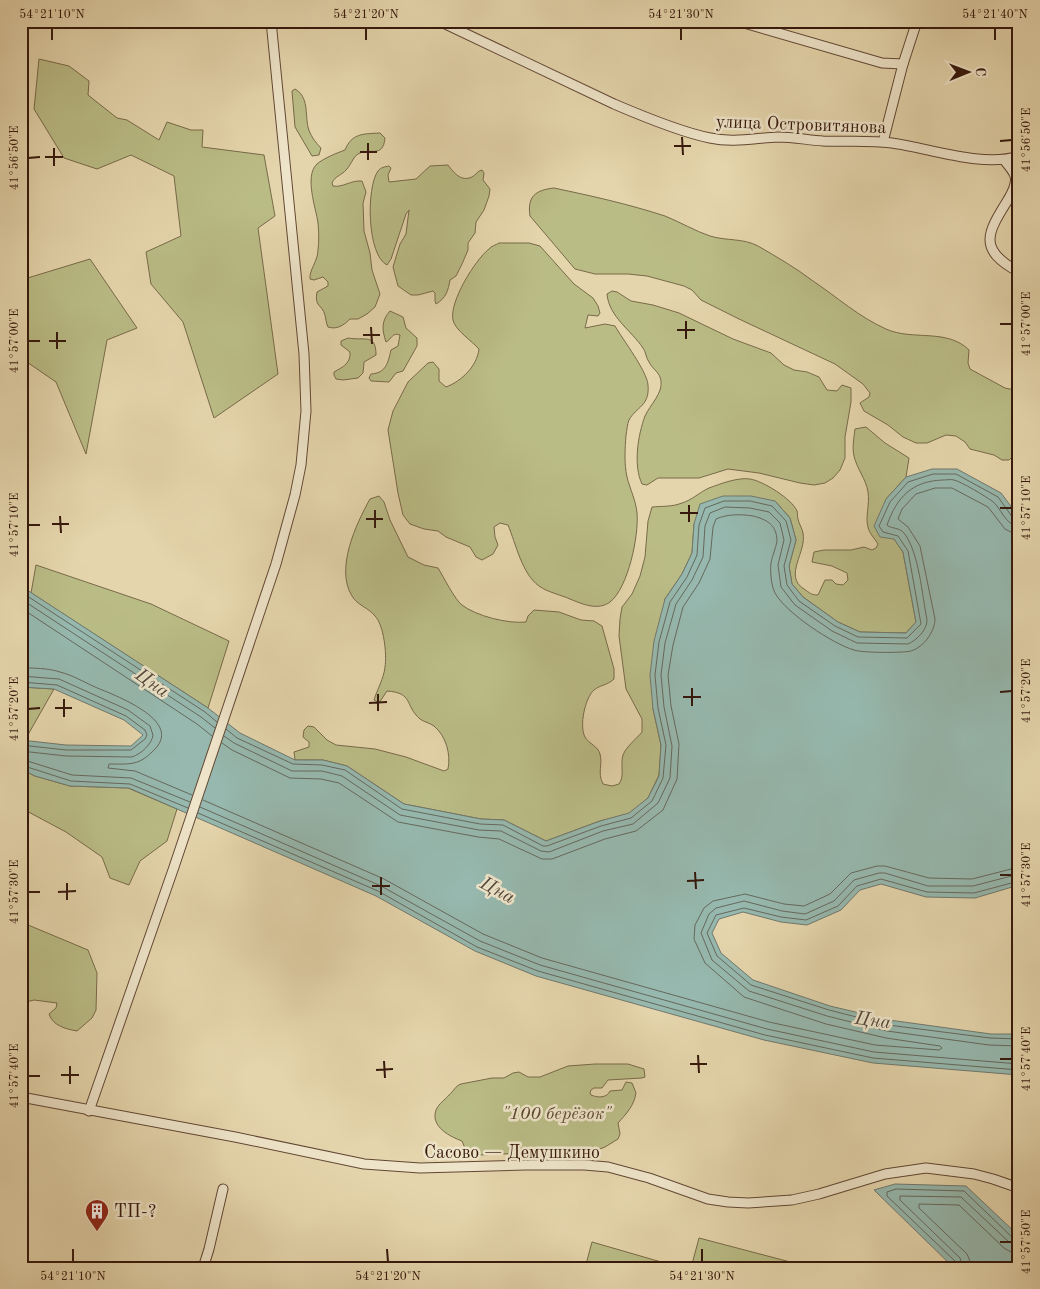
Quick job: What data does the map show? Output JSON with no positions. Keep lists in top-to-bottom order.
{
  "streets": {
    "street": ["улица Островитянова", "Сасово — Демушкино"]
  },
  "water": ["Цна"],
  "parks": ["\"100 берёзок\""],
  "places": {
    "building": ["ТП-?"]
  },
  "north": "right",
  "coordinates": [
    "54°21'10\"N",
    "54°21'20\"N",
    "54°21'30\"N",
    "54°21'40\"N",
    "41°56'50\"E",
    "41°57'00\"E",
    "41°57'10\"E",
    "41°57'20\"E",
    "41°57'30\"E",
    "41°57'40\"E",
    "41°57'50\"E"
  ]
}
